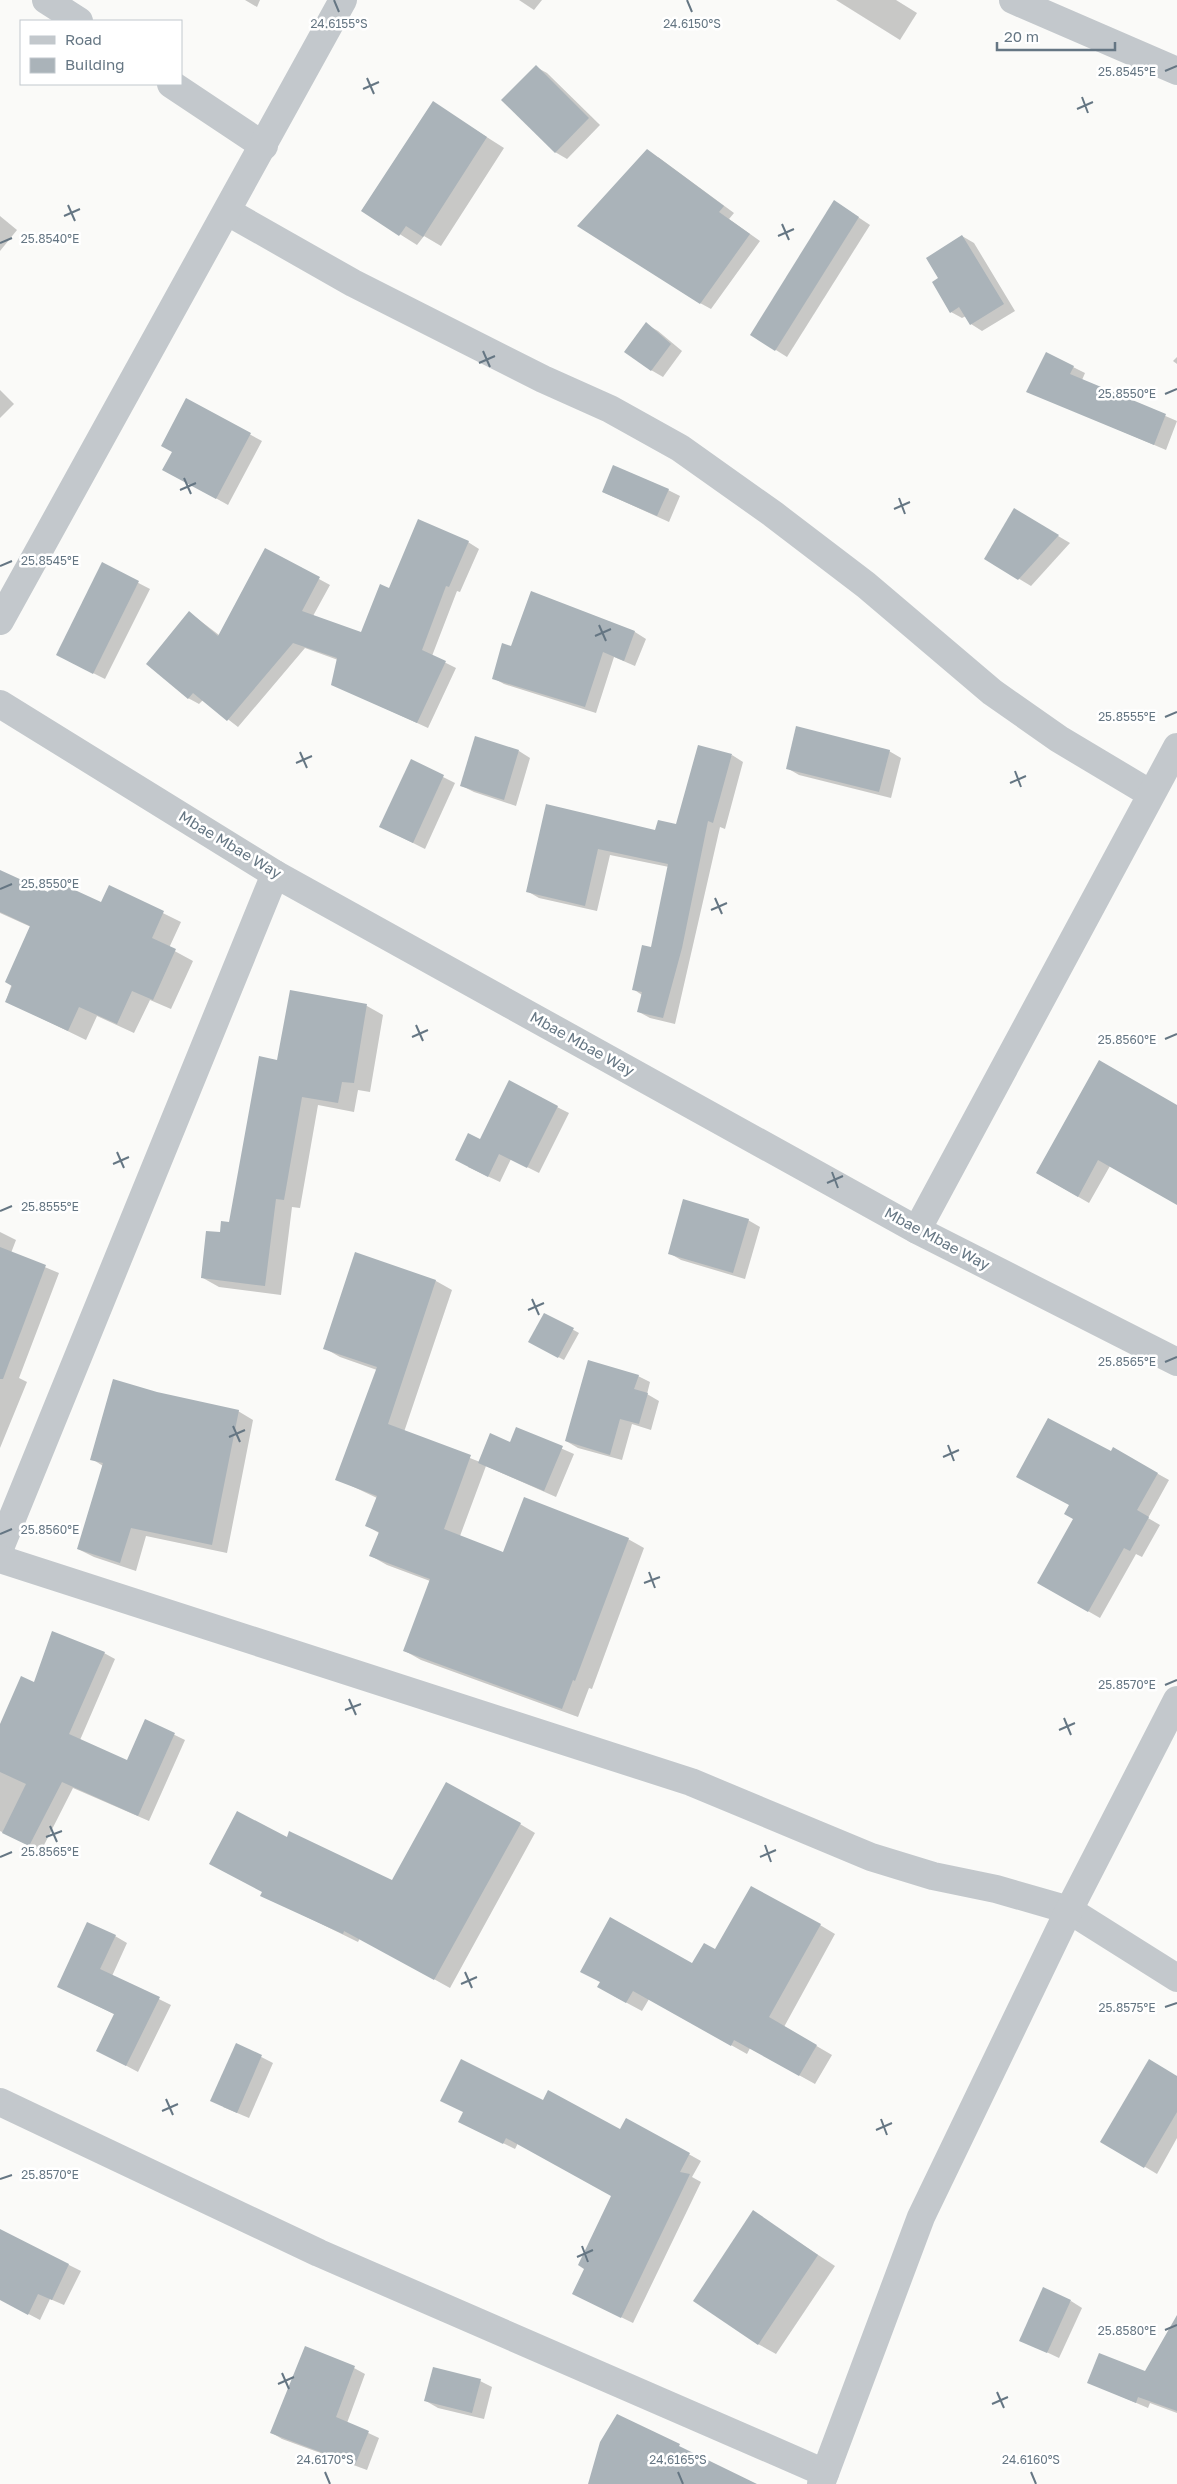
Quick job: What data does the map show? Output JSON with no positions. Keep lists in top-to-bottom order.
{
  "streets": {
    "street": ["Mbae Mbae Way"]
  },
  "legend": ["Road", "Building"],
  "scale_bar": "20 m",
  "coordinates": [
    "24.6155°S",
    "24.6150°S",
    "25.8545°E",
    "25.8540°E",
    "25.8550°E",
    "25.8555°E",
    "25.8560°E",
    "25.8565°E",
    "25.8570°E",
    "25.8575°E",
    "25.8580°E",
    "24.6170°S",
    "24.6165°S",
    "24.6160°S"
  ]
}
